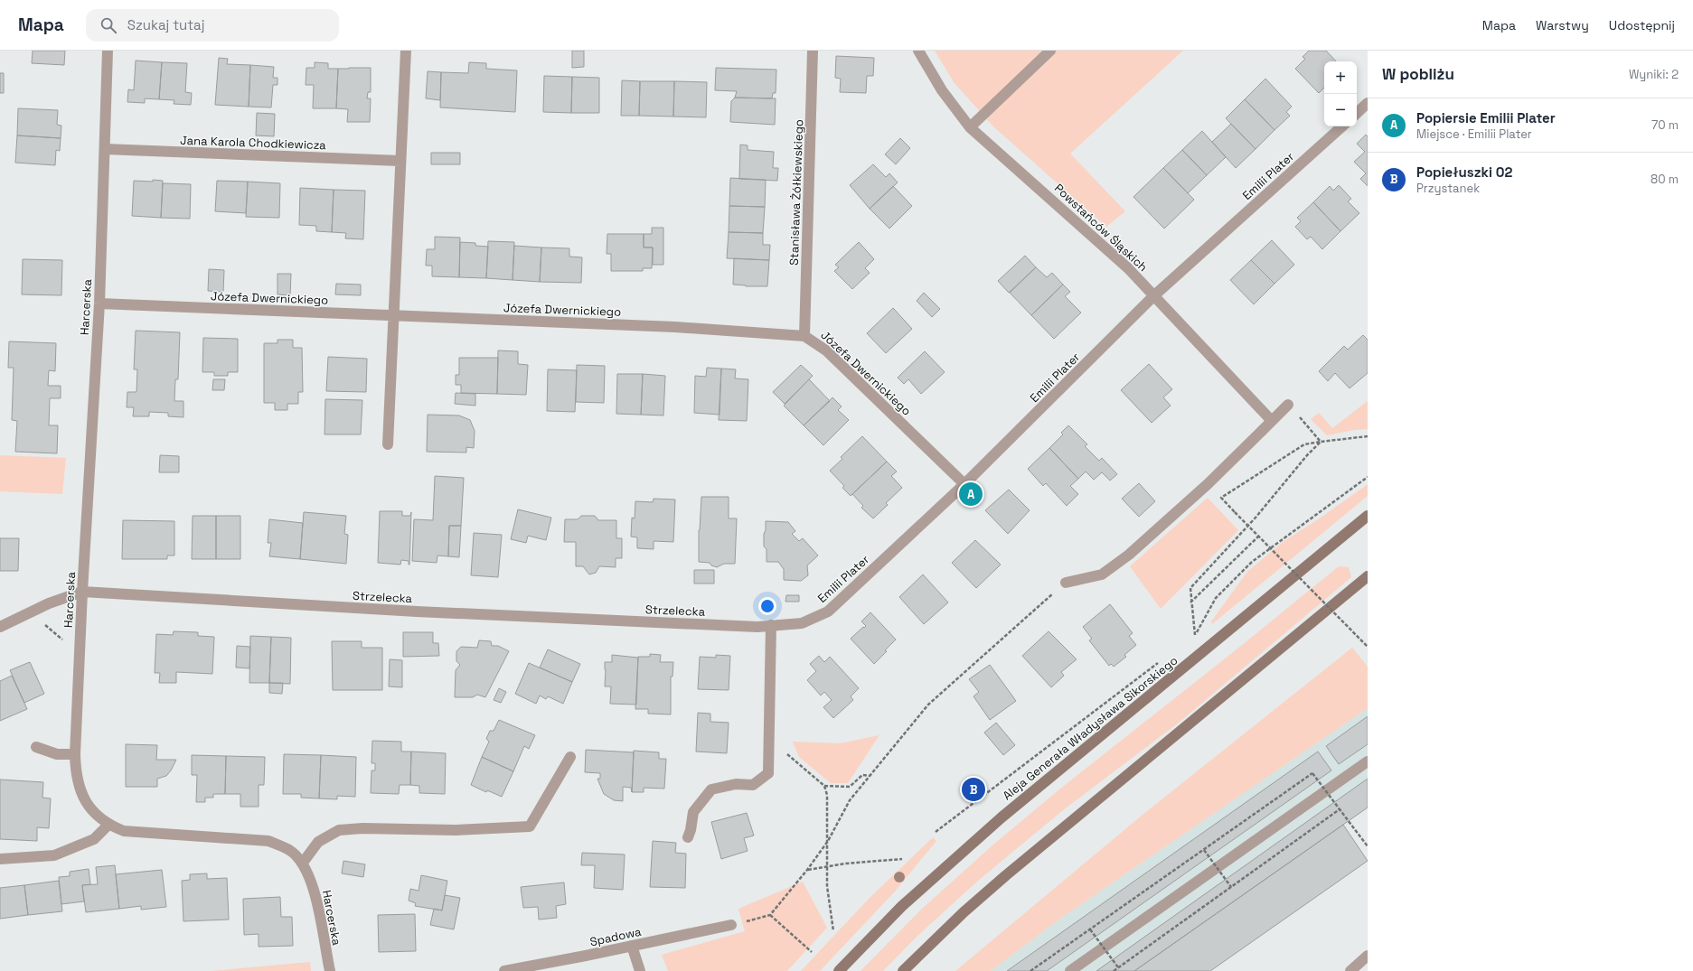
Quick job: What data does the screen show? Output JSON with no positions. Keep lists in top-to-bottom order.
{
  "streets": {
    "main road": ["Aleja Generała Władysława Sikorskiego"],
    "street": [
      "Jana Karola Chodkiewicza",
      "Emilii Plater",
      "Stanisława Żółkiewskiego",
      "Powstańców Śląskich",
      "Józefa Dwernickiego",
      "Harcerska",
      "Strzelecka",
      "Spadowa"
    ]
  },
  "crossings": [
    ["Jana Karola Chodkiewicza", "Harcerska"],
    ["Emilii Plater", "Powstańców Śląskich"],
    ["Emilii Plater", "Józefa Dwernickiego"],
    ["Emilii Plater", "Strzelecka"],
    ["Stanisława Żółkiewskiego", "Józefa Dwernickiego"],
    ["Józefa Dwernickiego", "Harcerska"],
    ["Harcerska", "Strzelecka"]
  ],
  "page": {
    "header": "Mapa",
    "search": "Szukaj tutaj",
    "nav": ["Mapa", "Warstwy", "Udostępnij"],
    "heading": ["W pobliżu", "Wyniki: 2"],
    "map_buttons": ["+", "−"],
    "list": [
      {
        "mark": "A",
        "name": "Popiersie Emilii Plater",
        "note": "Miejsce · Emilii Plater",
        "value": "70 m"
      },
      {
        "mark": "B",
        "name": "Popiełuszki 02",
        "note": "Przystanek",
        "value": "80 m"
      }
    ],
    "pins": ["A", "B"]
  }
}
